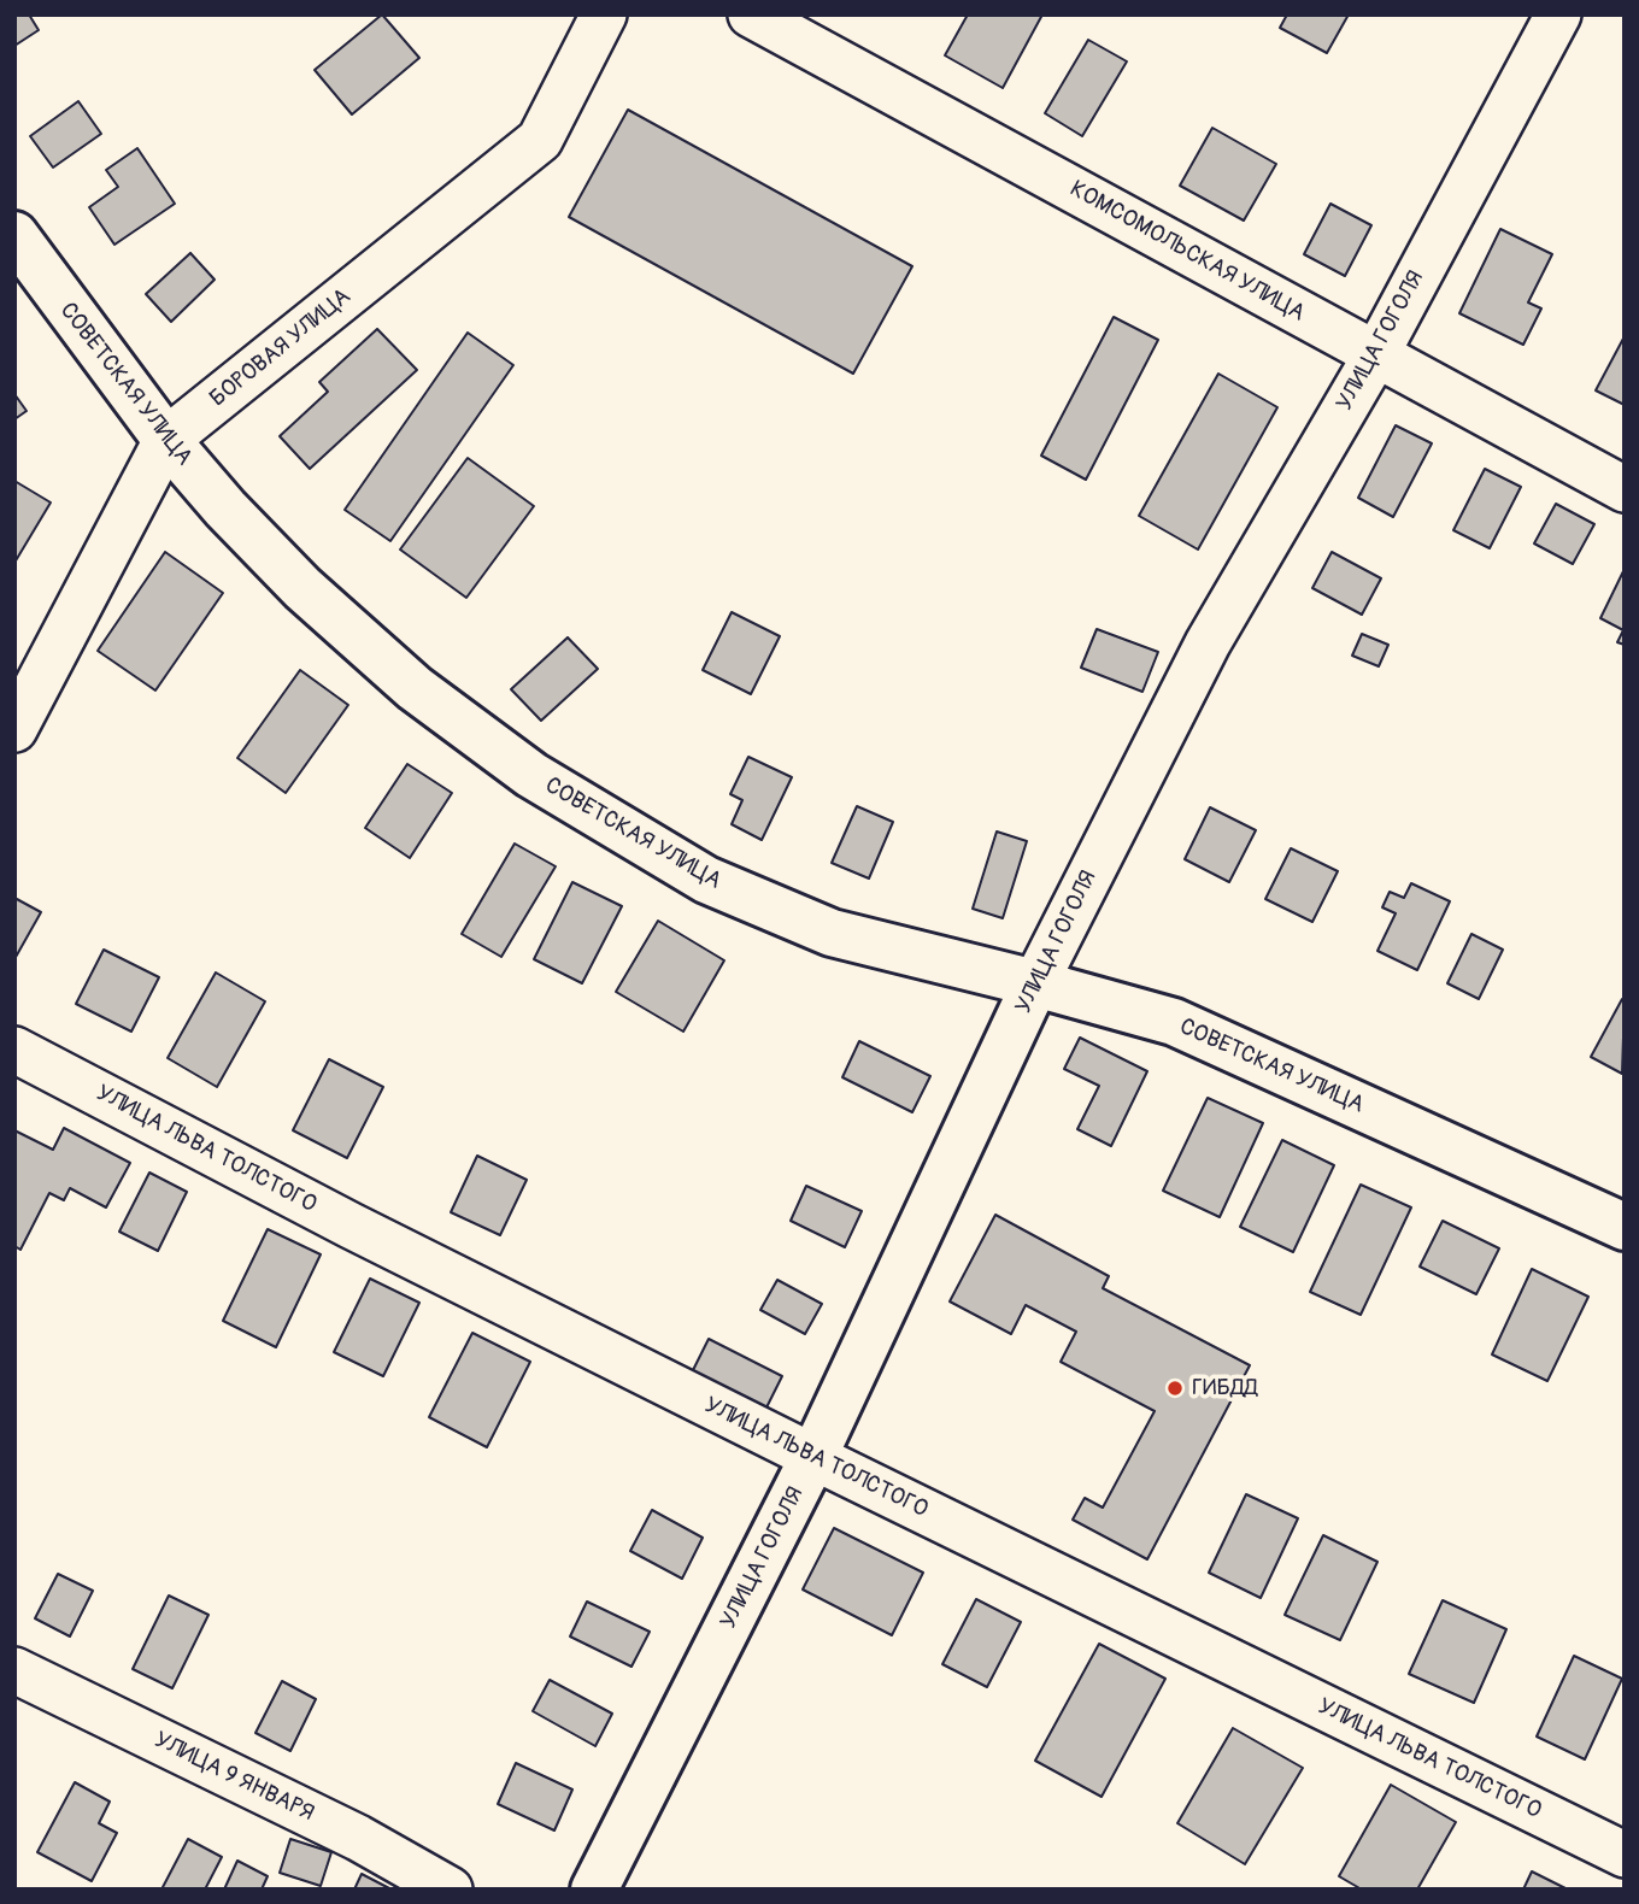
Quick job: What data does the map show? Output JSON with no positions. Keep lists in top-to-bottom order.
{
  "streets": {
    "main road": ["УЛИЦА ГОГОЛЯ", "СОВЕТСКАЯ УЛИЦА"],
    "street": [
      "КОМСОМОЛЬСКАЯ УЛИЦА",
      "БОРОВАЯ УЛИЦА",
      "УЛИЦА ЛЬВА ТОЛСТОГО",
      "УЛИЦА 9 ЯНВАРЯ"
    ]
  },
  "crossings": [
    ["КОМСОМОЛЬСКАЯ УЛИЦА", "УЛИЦА ГОГОЛЯ"],
    ["УЛИЦА ГОГОЛЯ", "СОВЕТСКАЯ УЛИЦА"],
    ["УЛИЦА ГОГОЛЯ", "УЛИЦА ЛЬВА ТОЛСТОГО"],
    ["БОРОВАЯ УЛИЦА", "СОВЕТСКАЯ УЛИЦА"]
  ],
  "places": ["ГИБДД"]
}
